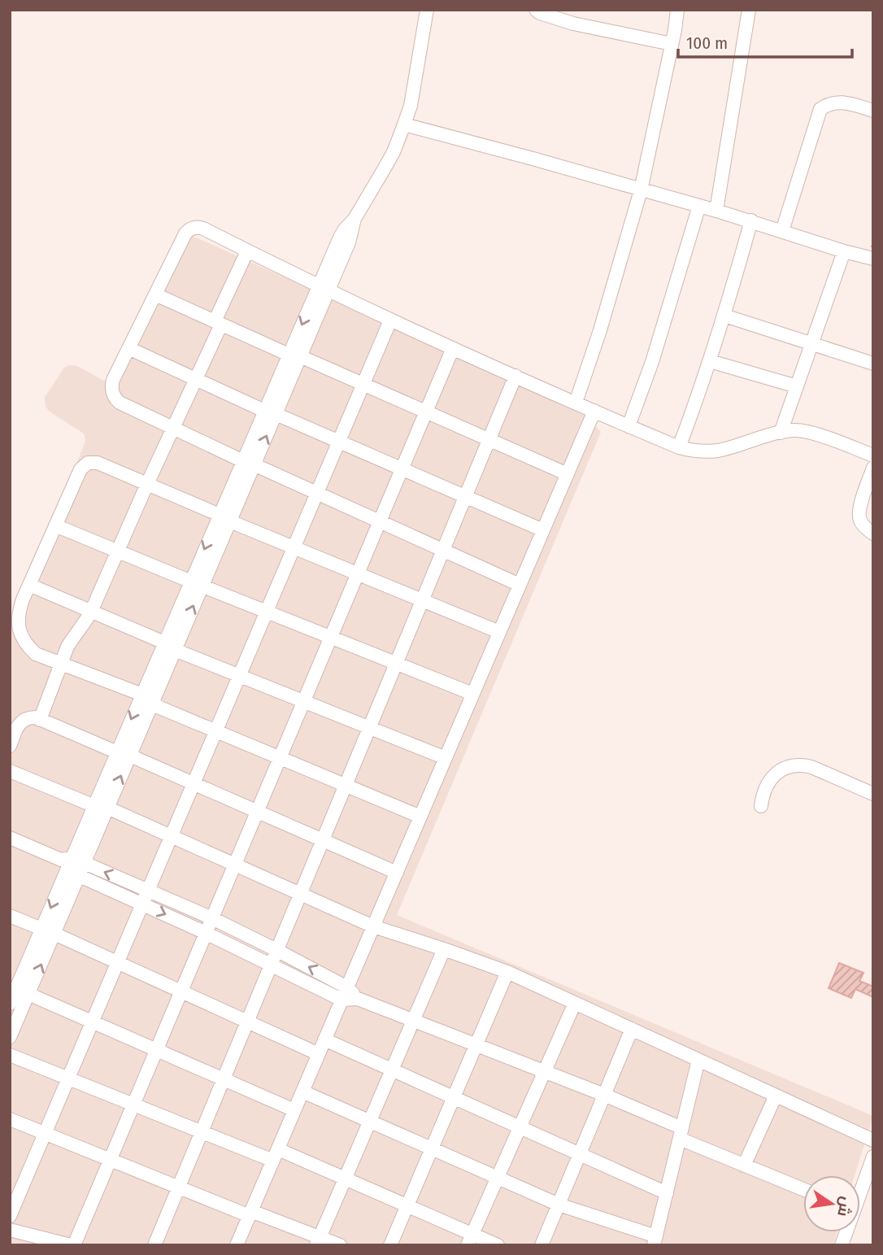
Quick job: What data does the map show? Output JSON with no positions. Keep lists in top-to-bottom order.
{
  "scale_bar": "100 m",
  "north": "right"
}
